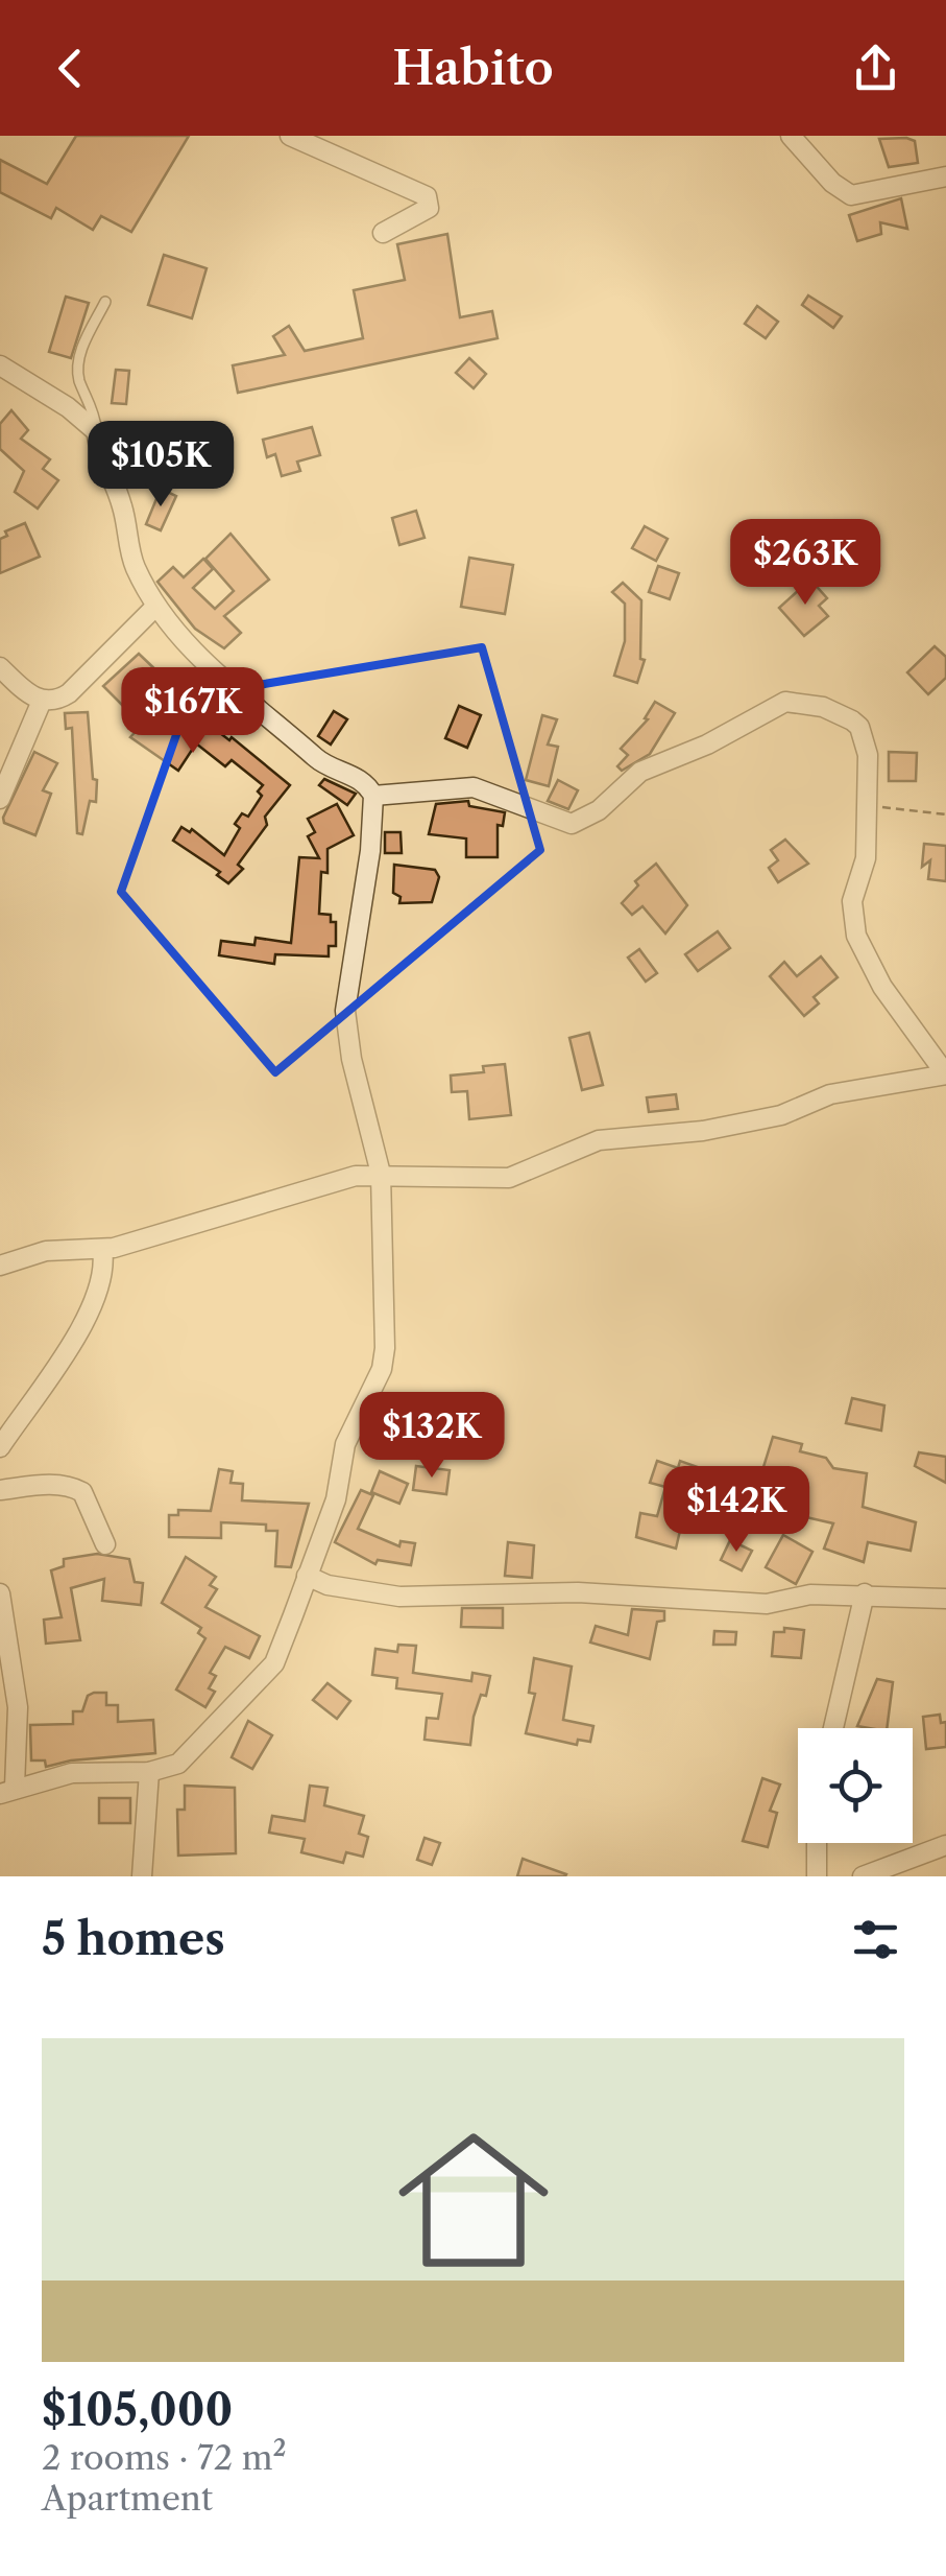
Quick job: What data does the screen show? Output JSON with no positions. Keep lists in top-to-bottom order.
{
  "page": {
    "header": "Habito",
    "price": [
      "$105K",
      "$263K",
      "$167K",
      "$132K",
      "$142K"
    ],
    "heading": "5 homes",
    "list": [
      {
        "name": "$105,000",
        "note": "2 rooms · 72 m² · Apartment"
      }
    ]
  }
}
